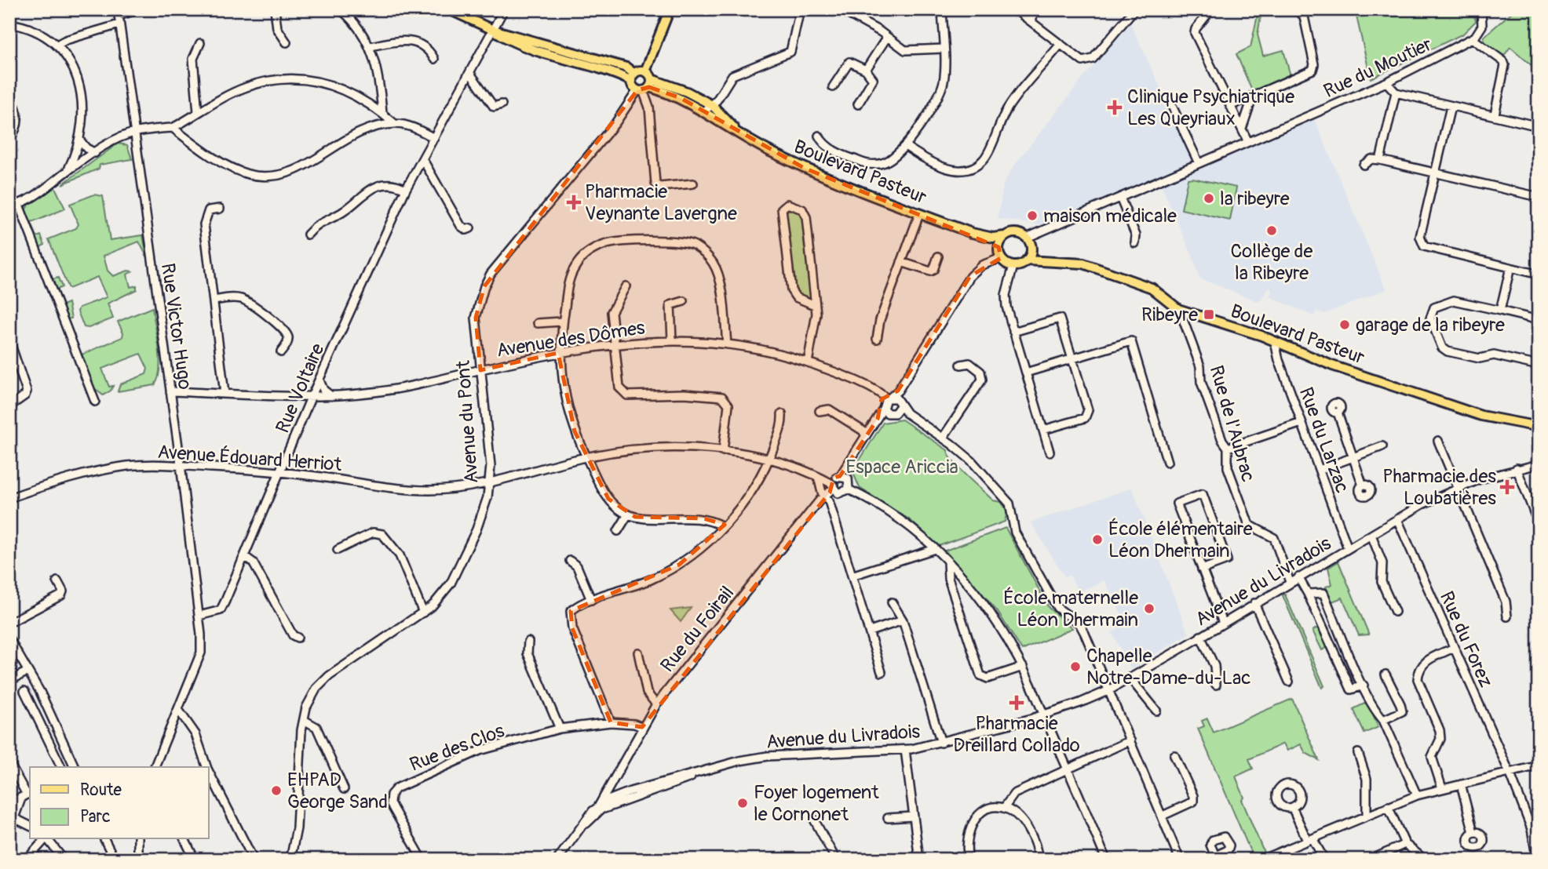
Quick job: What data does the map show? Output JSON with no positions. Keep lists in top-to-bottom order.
{
  "streets": {
    "main road": ["Boulevard Pasteur", "Avenue du Pont"],
    "street": [
      "Rue du Moutier",
      "Rue Victor Hugo",
      "Avenue des Dômes",
      "Rue Voltaire",
      "Rue de l'Aubrac",
      "Rue du Larzac",
      "Avenue Édouard Herriot",
      "Avenue du Livradois",
      "Rue du Foirail",
      "Rue du Forez",
      "Rue des Clos"
    ]
  },
  "crossings": [
    ["Rue du Moutier", "Boulevard Pasteur"],
    ["Boulevard Pasteur", "Avenue du Pont"],
    ["Boulevard Pasteur", "Rue du Larzac"],
    ["Rue Victor Hugo", "Avenue des Dômes"],
    ["Rue Victor Hugo", "Rue Voltaire"],
    ["Rue Victor Hugo", "Avenue Édouard Herriot"],
    ["Avenue des Dômes", "Rue Voltaire"],
    ["Avenue des Dômes", "Avenue du Pont"],
    ["Avenue des Dômes", "Avenue du Livradois"],
    ["Rue Voltaire", "Avenue Édouard Herriot"],
    ["Avenue du Pont", "Avenue Édouard Herriot"],
    ["Rue de l'Aubrac", "Avenue du Livradois"],
    ["Rue du Larzac", "Avenue du Livradois"],
    ["Avenue Édouard Herriot", "Rue du Foirail"],
    ["Avenue du Livradois", "Rue du Foirail"],
    ["Avenue du Livradois", "Rue du Forez"],
    ["Rue du Foirail", "Rue des Clos"]
  ],
  "parks": ["Espace Ariccia"],
  "places": {
    "health": [
      "Clinique Psychiatrique Les Queyriaux",
      "Pharmacie Veynante Lavergne",
      "Pharmacie des Loubatières",
      "Pharmacie Dreillard Collado"
    ],
    "other": [
      "la ribeyre",
      "maison médicale",
      "Collège de la Ribeyre",
      "garage de la ribeyre",
      "École élémentaire Léon Dhermain",
      "École maternelle Léon Dhermain",
      "Chapelle Notre-Dame-du-Lac",
      "EHPAD George Sand",
      "Foyer logement le Cornonet"
    ],
    "transit": ["Ribeyre"]
  },
  "legend": ["Route", "Parc"]
}
